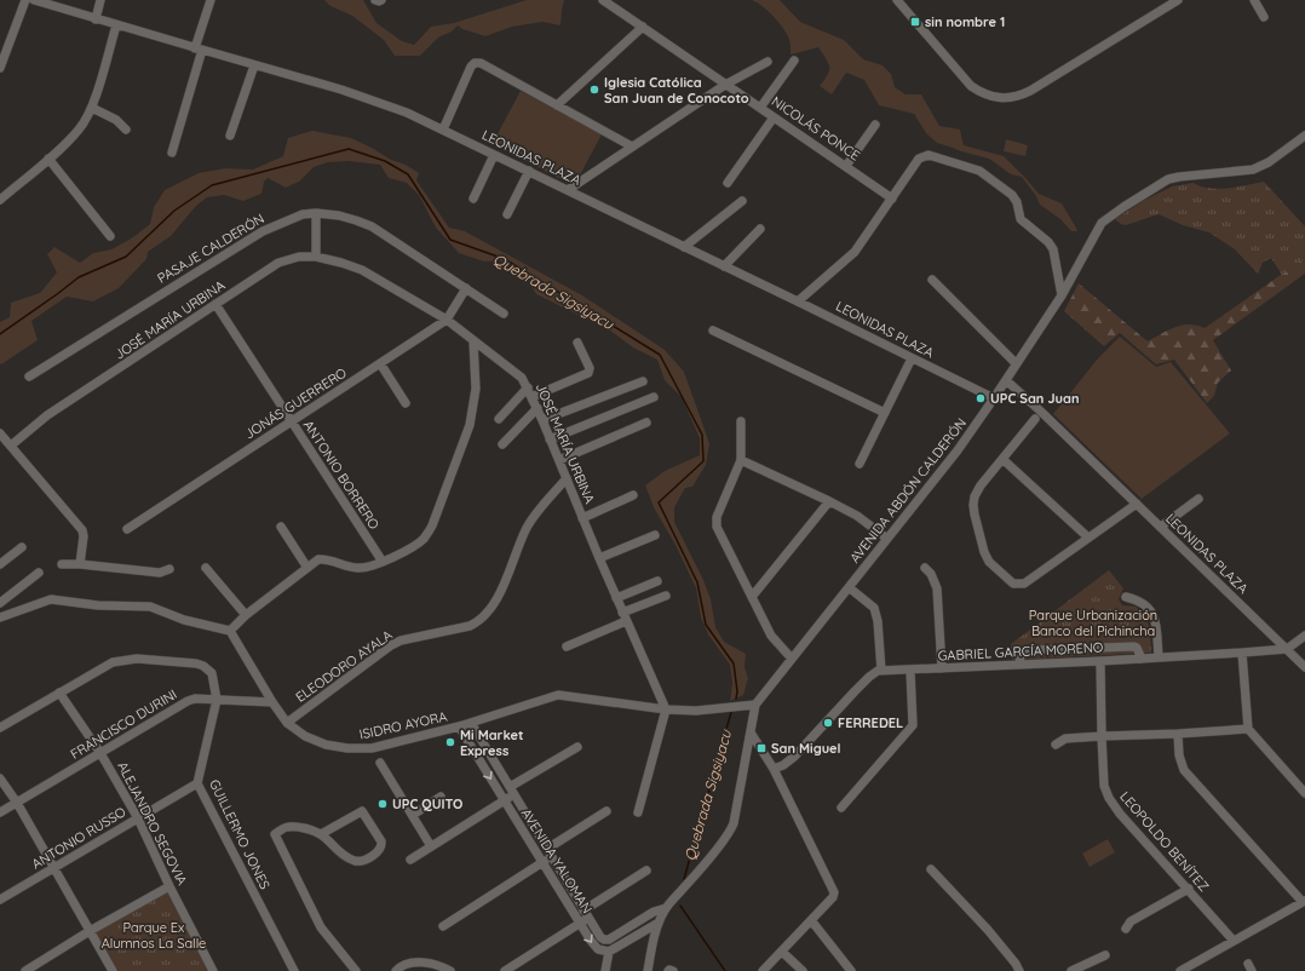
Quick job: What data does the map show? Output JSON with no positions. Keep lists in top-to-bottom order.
{
  "streets": {
    "street": [
      "NICOLÁS PONCE",
      "LEONIDAS PLAZA",
      "PASAJE CALDERÓN",
      "JOSÉ MARÍA URBINA",
      "JONÁS GUERRERO",
      "ANTONIO BORRERO",
      "AVENIDA ABDÓN CALDERÓN",
      "GABRIEL GARCÍA MORENO",
      "ELEODORO AYALA",
      "FRANCISCO DURINI",
      "ISIDRO AYORA",
      "ALEJANDRO SEGOVIA",
      "GUILLERMO JONES",
      "ANTONIO RUSSO",
      "LEOPOLDO BENÍTEZ",
      "AVENIDA YALOMAN"
    ]
  },
  "crossings": [
    ["LEONIDAS PLAZA", "AVENIDA ABDÓN CALDERÓN"],
    ["LEONIDAS PLAZA", "GABRIEL GARCÍA MORENO"],
    ["PASAJE CALDERÓN", "JONÁS GUERRERO"],
    ["JOSÉ MARÍA URBINA", "JONÁS GUERRERO"],
    ["JOSÉ MARÍA URBINA", "ANTONIO BORRERO"],
    ["JOSÉ MARÍA URBINA", "ELEODORO AYALA"],
    ["JOSÉ MARÍA URBINA", "ISIDRO AYORA"],
    ["JONÁS GUERRERO", "ANTONIO BORRERO"],
    ["AVENIDA ABDÓN CALDERÓN", "ISIDRO AYORA"],
    ["AVENIDA ABDÓN CALDERÓN", "AVENIDA YALOMAN"],
    ["GABRIEL GARCÍA MORENO", "LEOPOLDO BENÍTEZ"],
    ["ELEODORO AYALA", "ISIDRO AYORA"],
    ["FRANCISCO DURINI", "ISIDRO AYORA"],
    ["FRANCISCO DURINI", "ALEJANDRO SEGOVIA"],
    ["FRANCISCO DURINI", "GUILLERMO JONES"],
    ["ISIDRO AYORA", "AVENIDA YALOMAN"],
    ["ALEJANDRO SEGOVIA", "GUILLERMO JONES"],
    ["ALEJANDRO SEGOVIA", "ANTONIO RUSSO"],
    ["GUILLERMO JONES", "ANTONIO RUSSO"]
  ],
  "water": ["Quebrada Sigsiyacu"],
  "parks": ["Parque Urbanización Banco del Pichincha", "Parque Ex Alumnos La Salle"],
  "places": {
    "transit": ["sin nombre 1", "San Miguel"],
    "other": [
      "Iglesia Católica San Juan de Conocoto",
      "UPC San Juan",
      "FERREDEL",
      "Mi Market Express",
      "UPC QUITO"
    ]
  }
}
